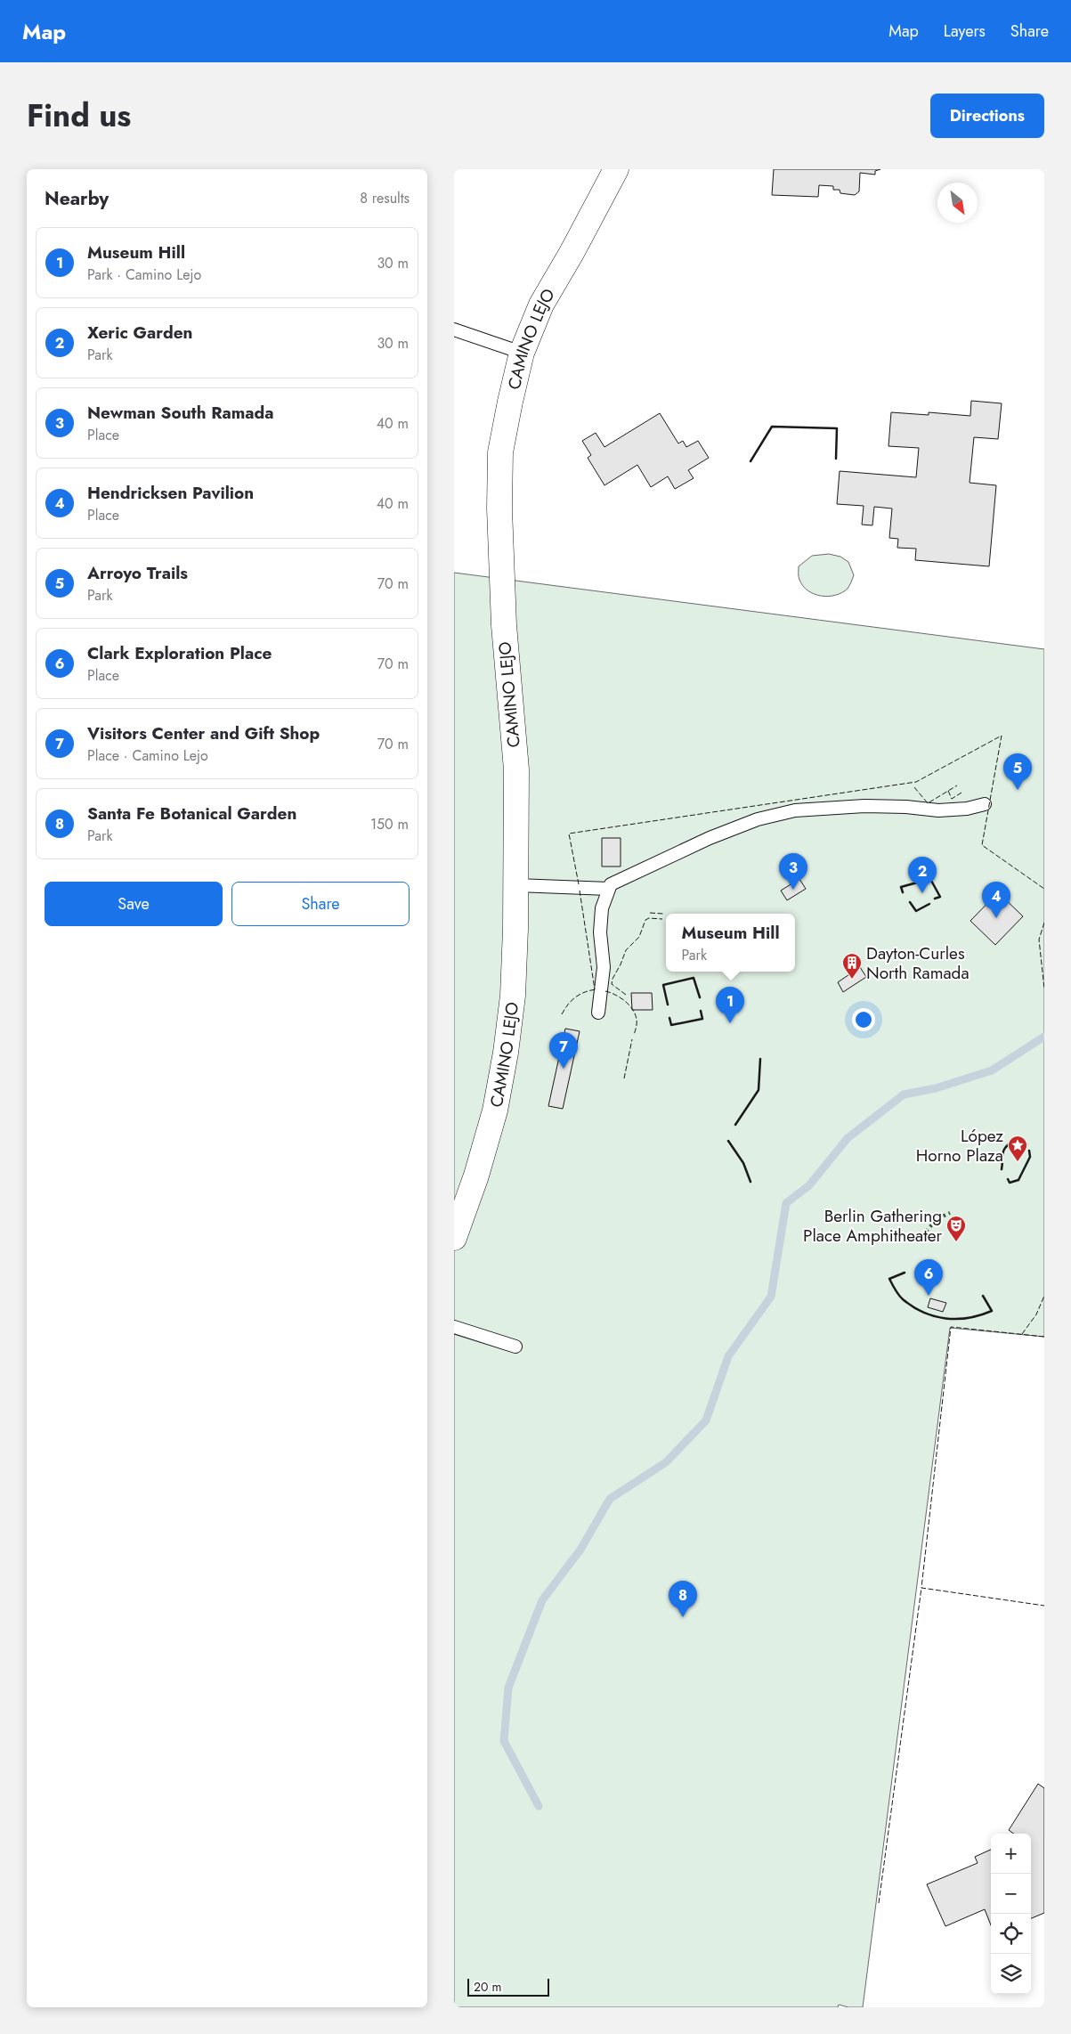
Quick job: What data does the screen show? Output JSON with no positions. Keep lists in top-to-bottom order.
{
  "streets": {
    "street": ["CAMINO LEJO"]
  },
  "places": {
    "building": ["Dayton-Curles North Ramada"],
    "place": ["López Horno Plaza"],
    "theatre": ["Berlin Gathering Place Amphitheater"]
  },
  "scale_bar": "20 m",
  "north": "bottom right",
  "page": {
    "header": "Map",
    "nav": ["Map", "Layers", "Share"],
    "title": "Find us",
    "buttons": [
      "Directions",
      ["Save", "Share"]
    ],
    "heading": ["Nearby", "8 results"],
    "list": [
      {
        "mark": "1",
        "name": "Museum Hill",
        "note": "Park · Camino Lejo",
        "value": "30 m"
      },
      {
        "mark": "2",
        "name": "Xeric Garden",
        "note": "Park",
        "value": "30 m"
      },
      {
        "mark": "3",
        "name": "Newman South Ramada",
        "note": "Place",
        "value": "40 m"
      },
      {
        "mark": "4",
        "name": "Hendricksen Pavilion",
        "note": "Place",
        "value": "40 m"
      },
      {
        "mark": "5",
        "name": "Arroyo Trails",
        "note": "Park",
        "value": "70 m"
      },
      {
        "mark": "6",
        "name": "Clark Exploration Place",
        "note": "Place",
        "value": "70 m"
      },
      {
        "mark": "7",
        "name": "Visitors Center and Gift Shop",
        "note": "Place · Camino Lejo",
        "value": "70 m"
      },
      {
        "mark": "8",
        "name": "Santa Fe Botanical Garden",
        "note": "Park",
        "value": "150 m"
      }
    ],
    "pins": [
      "5",
      "3",
      "2",
      "4",
      "1",
      "7",
      "6",
      "8"
    ],
    "popup": ["Museum Hill", "Park"],
    "map_buttons": ["+", "−"],
    "scale": "20 m"
  }
}
